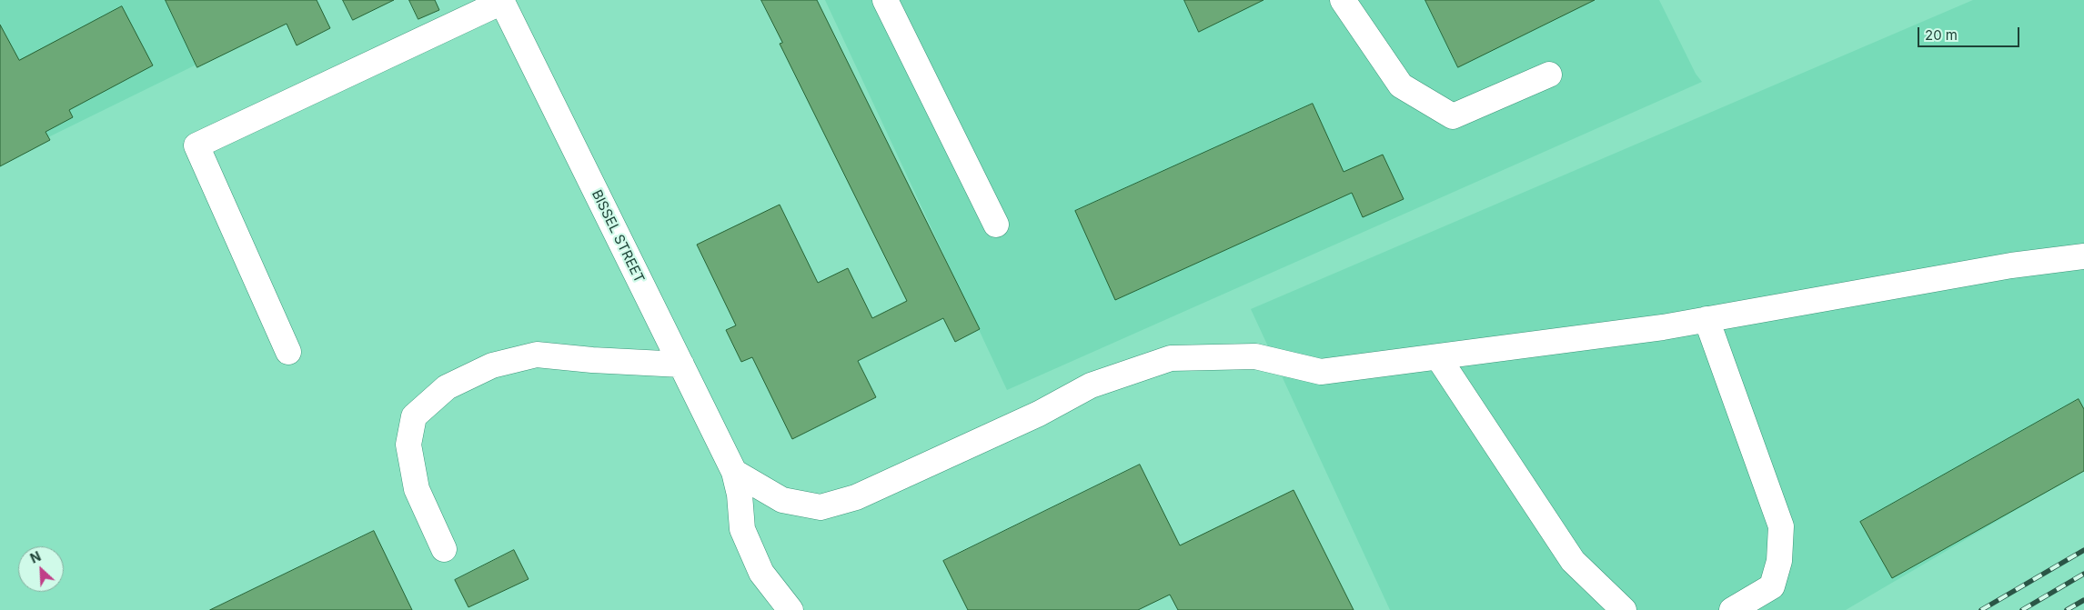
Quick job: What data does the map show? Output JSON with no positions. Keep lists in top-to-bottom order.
{
  "streets": {
    "street": ["BISSEL STREET"]
  },
  "scale_bar": "20 m",
  "north": "top left"
}
